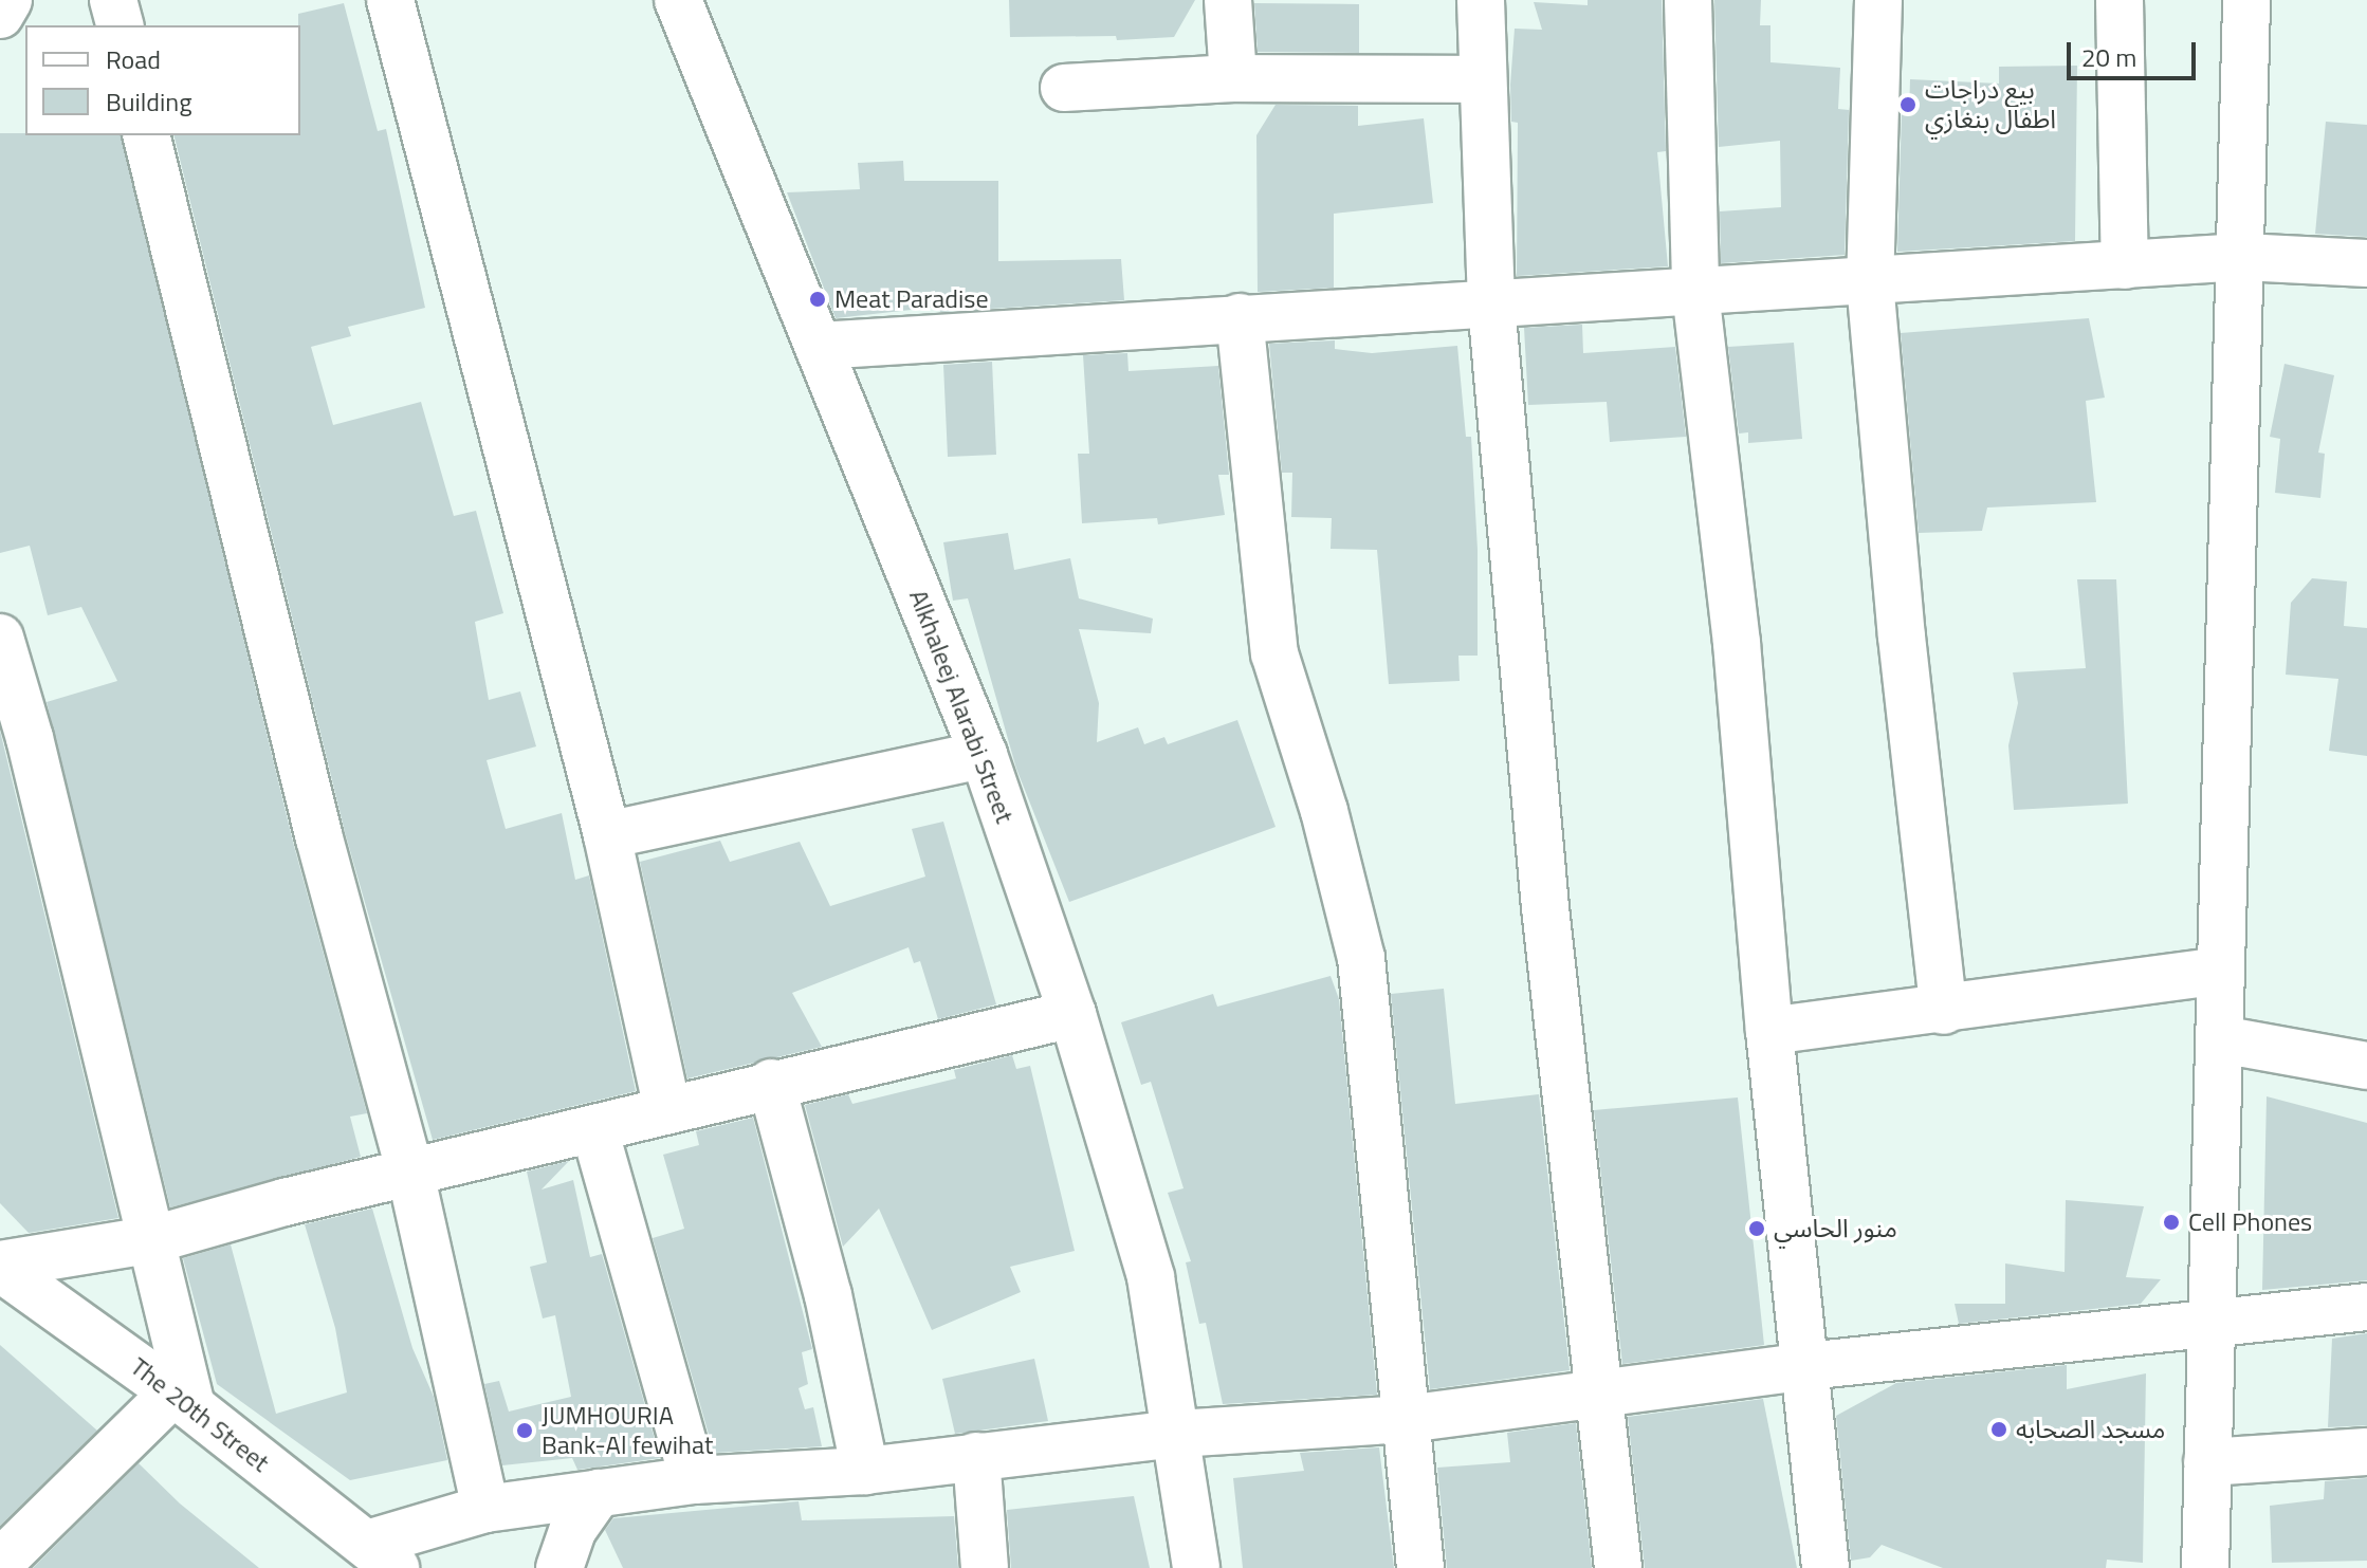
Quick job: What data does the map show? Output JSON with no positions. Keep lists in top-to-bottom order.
{
  "streets": {
    "street": ["Alkhaleej Alarabi Street", "The 20th Street"]
  },
  "places": [
    "بيع دراجات اطفال بنغازي",
    "Meat Paradise",
    "Cell Phones",
    "منور الحاسي",
    "مسجد الصحابه",
    "JUMHOURIA Bank-Al fewihat"
  ],
  "legend": ["Road", "Building"],
  "scale_bar": "20 m"
}
